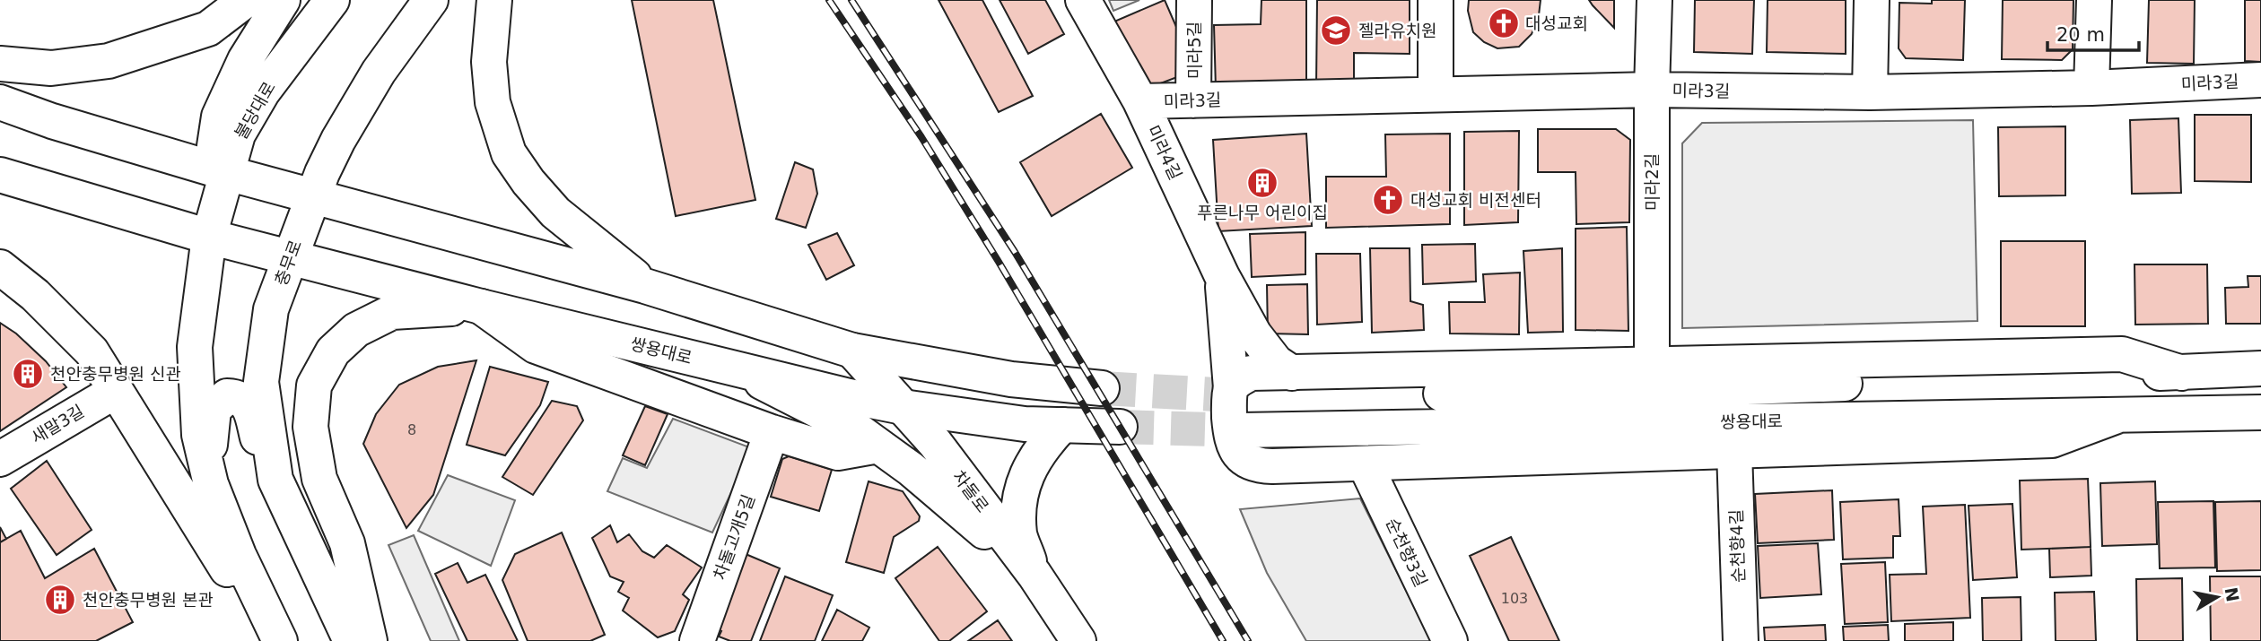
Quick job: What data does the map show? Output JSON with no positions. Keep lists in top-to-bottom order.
{
  "streets": {
    "main road": [
      "미라5길",
      "미라3길",
      "불당대로",
      "미라4길",
      "미라2길",
      "충무로",
      "쌍용대로",
      "새말3길",
      "차돌로",
      "차돌고개5길",
      "순천향4길",
      "순천향3길"
    ]
  },
  "crossings": [
    ["미라5길", "미라3길"],
    ["미라3길", "미라4길"],
    ["미라3길", "미라2길"],
    ["불당대로", "쌍용대로"],
    ["충무로", "쌍용대로"],
    ["쌍용대로", "차돌로"]
  ],
  "places": {
    "church": ["대성교회", "대성교회 비전센터"],
    "school or university": ["젤라유치원"],
    "building": ["푸른나무 어린이집", "천안충무병원 신관", "천안충무병원 본관"]
  },
  "house_numbers": ["8", "103"],
  "scale_bar": "20 m",
  "north": "right"
}
